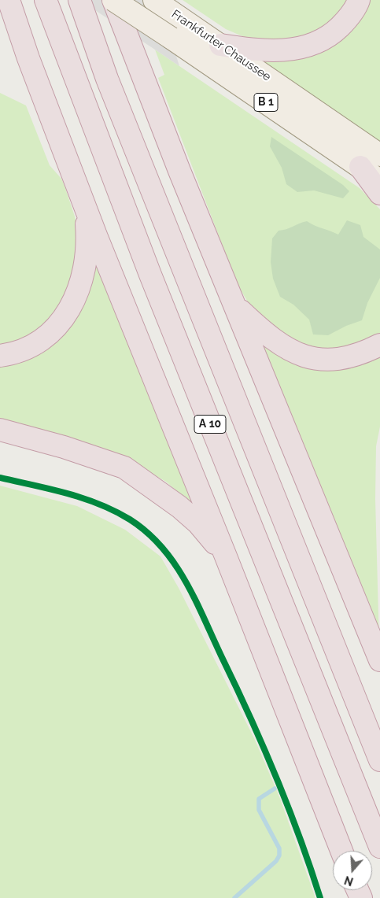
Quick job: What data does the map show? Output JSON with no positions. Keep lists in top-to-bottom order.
{
  "streets": {
    "highway": ["A 10"],
    "main road": ["Frankfurter Chaussee", "B 1"]
  },
  "north": "bottom"
}
